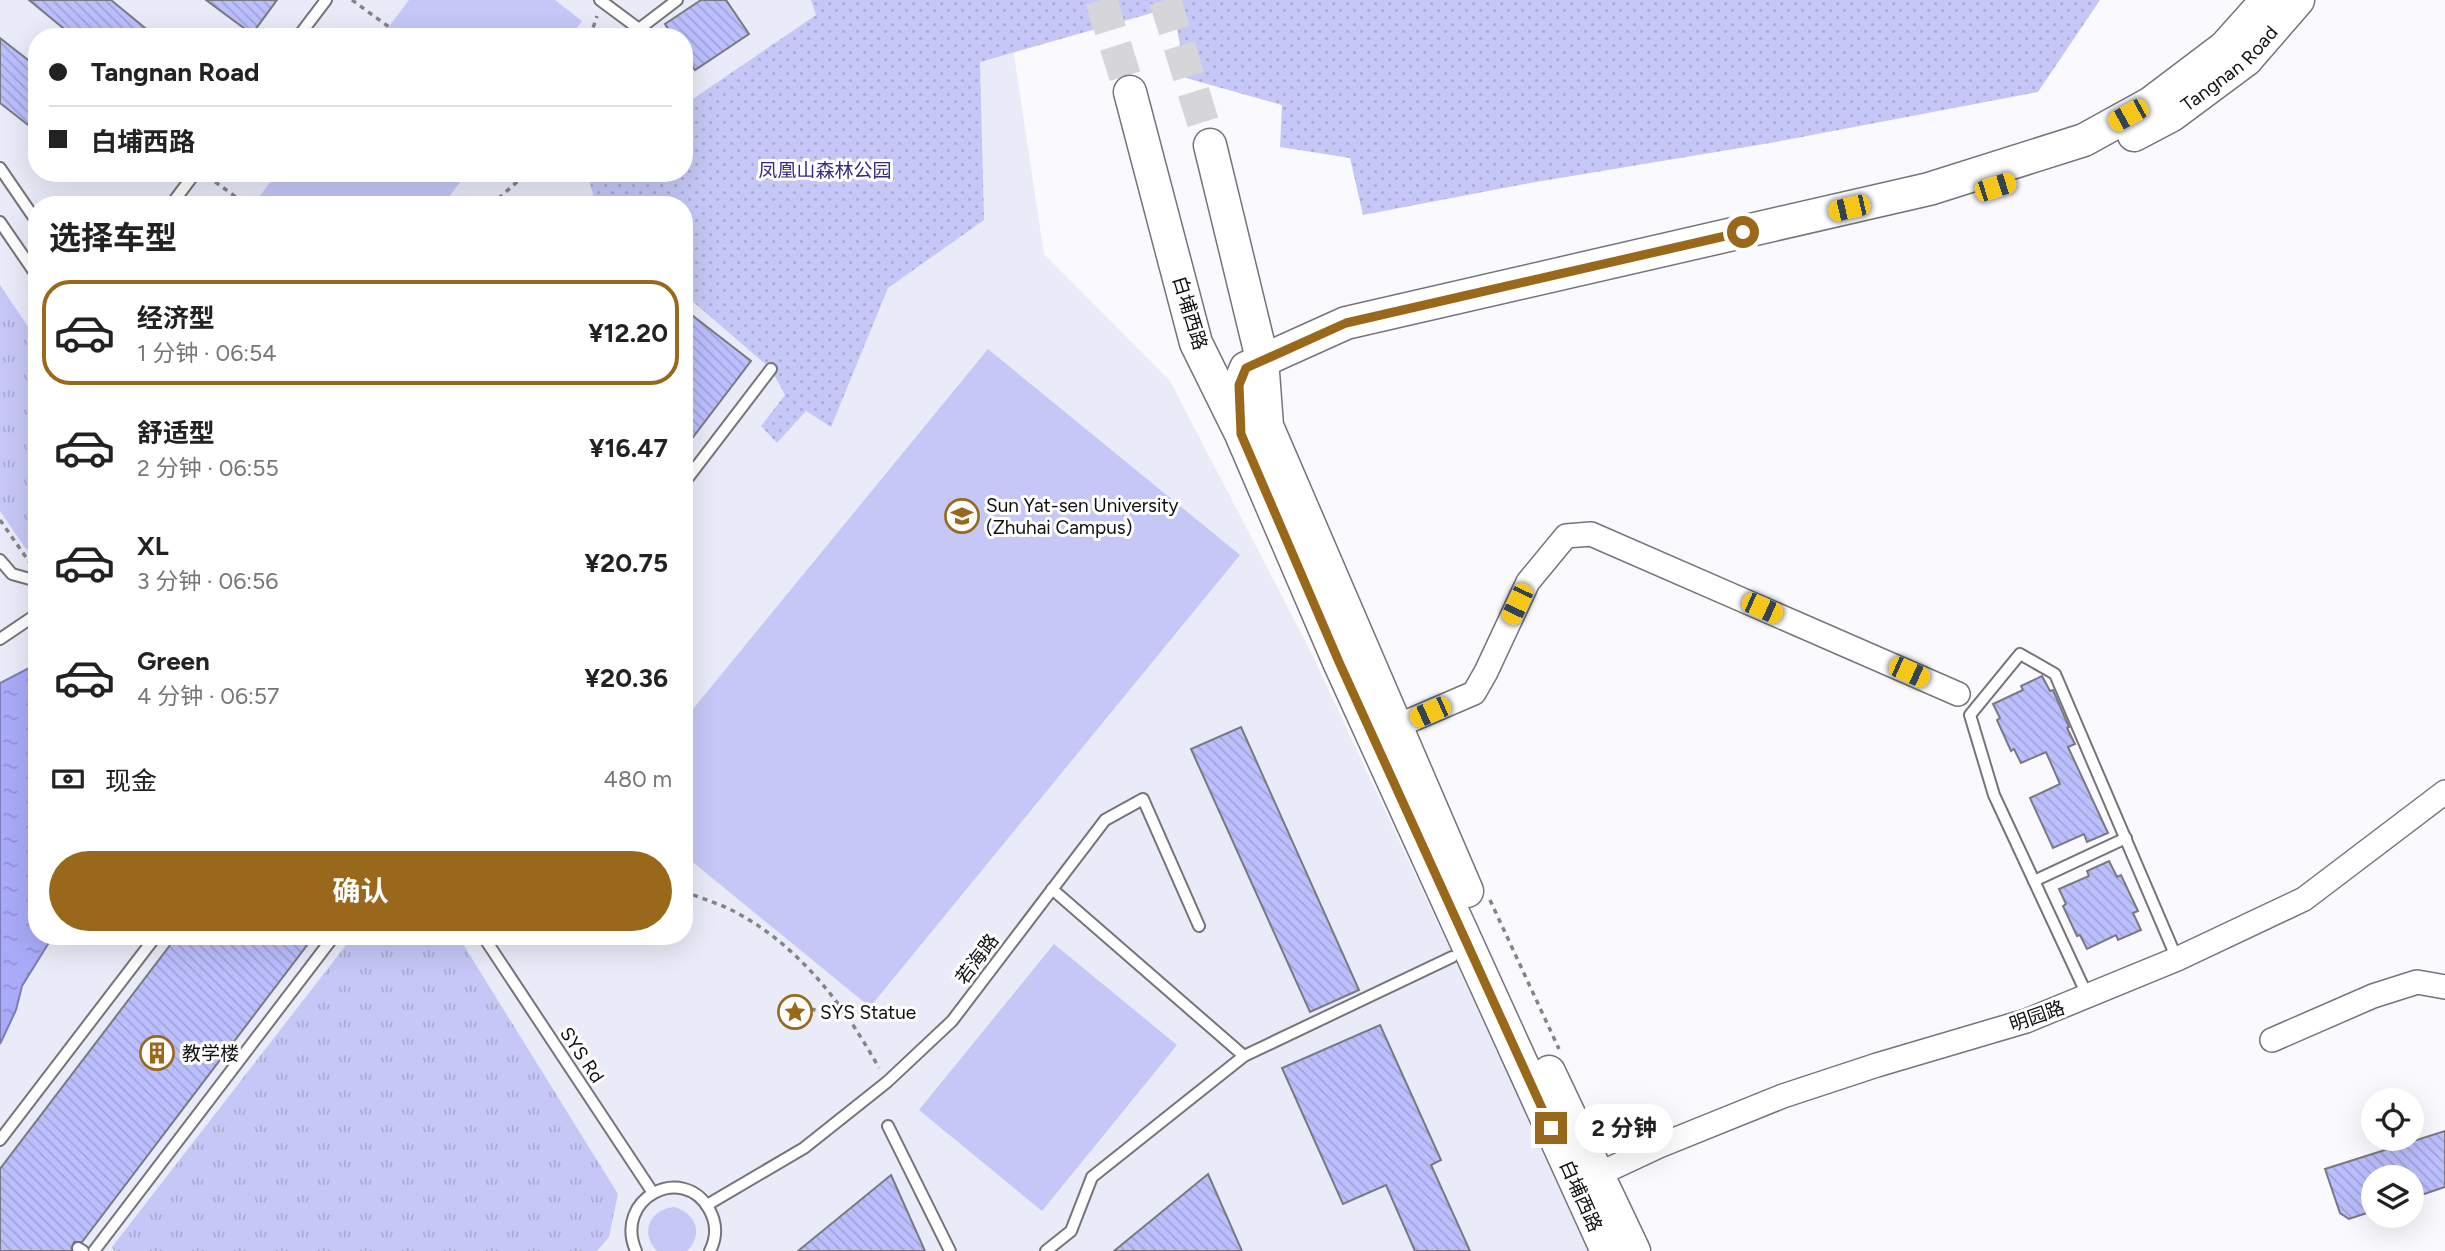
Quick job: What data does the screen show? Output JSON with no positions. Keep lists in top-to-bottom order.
{
  "streets": {
    "main road": ["Tangnan Road", "白埔西路"],
    "street": ["明园路"],
    "lane": ["若海路", "SYS Rd"]
  },
  "crossings": [
    ["Tangnan Road", "白埔西路"],
    ["白埔西路", "明园路"]
  ],
  "parks": ["凤凰山森林公园"],
  "places": {
    "school or university": ["Sun Yat-sen University (Zhuhai Campus)"],
    "place": ["SYS Statue"],
    "building": ["教学楼"]
  },
  "page": {
    "banner": ["Tangnan Road", "白埔西路"],
    "heading": "选择车型",
    "list": [
      {
        "name": "经济型",
        "note": "1 分钟 · 06:54",
        "value": "¥12.20"
      },
      {
        "name": "舒适型",
        "note": "2 分钟 · 06:55",
        "value": "¥16.47"
      },
      {
        "name": "XL",
        "note": "3 分钟 · 06:56",
        "value": "¥20.75"
      },
      {
        "name": "Green",
        "note": "4 分钟 · 06:57",
        "value": "¥20.36"
      }
    ],
    "pay": ["现金", "480 m"],
    "buttons": "确认",
    "bubble": "2 分钟"
  }
}
